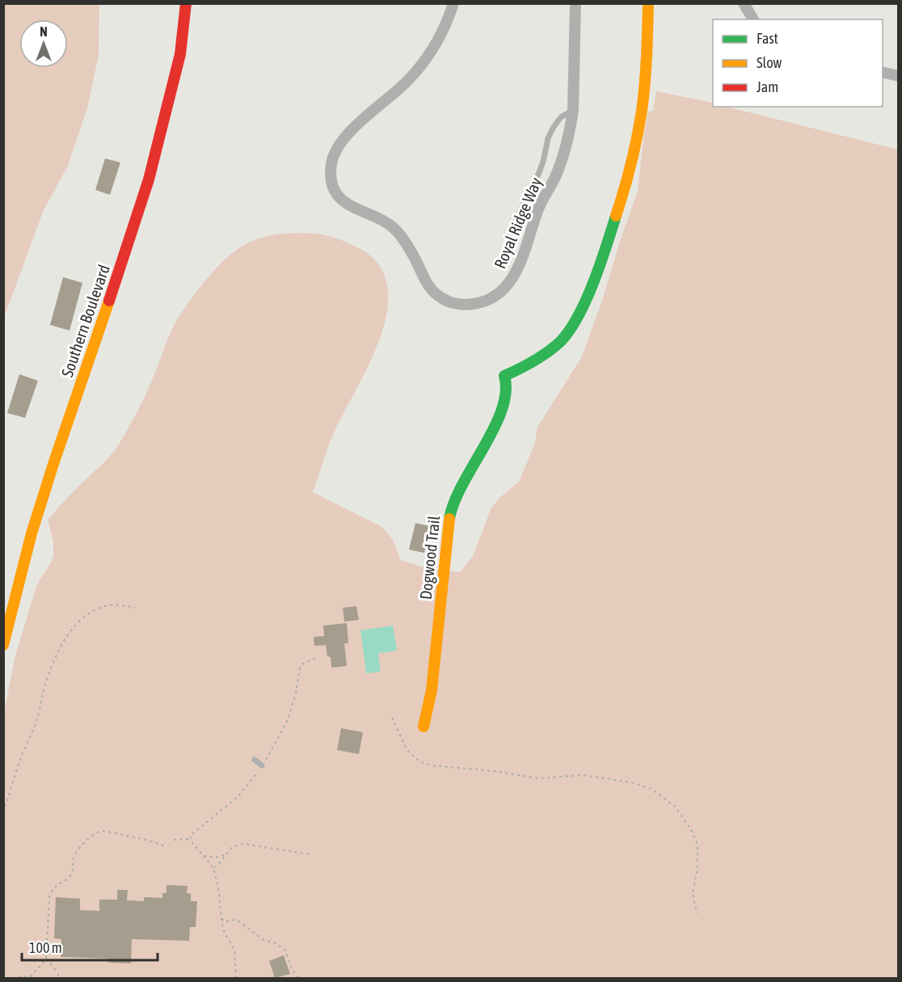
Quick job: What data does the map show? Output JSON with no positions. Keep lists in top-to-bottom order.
{
  "streets": {
    "street": ["Royal Ridge Way", "Southern Boulevard", "Dogwood Trail"]
  },
  "legend": ["Fast", "Slow", "Jam"],
  "scale_bar": "100 m",
  "north": "top"
}
